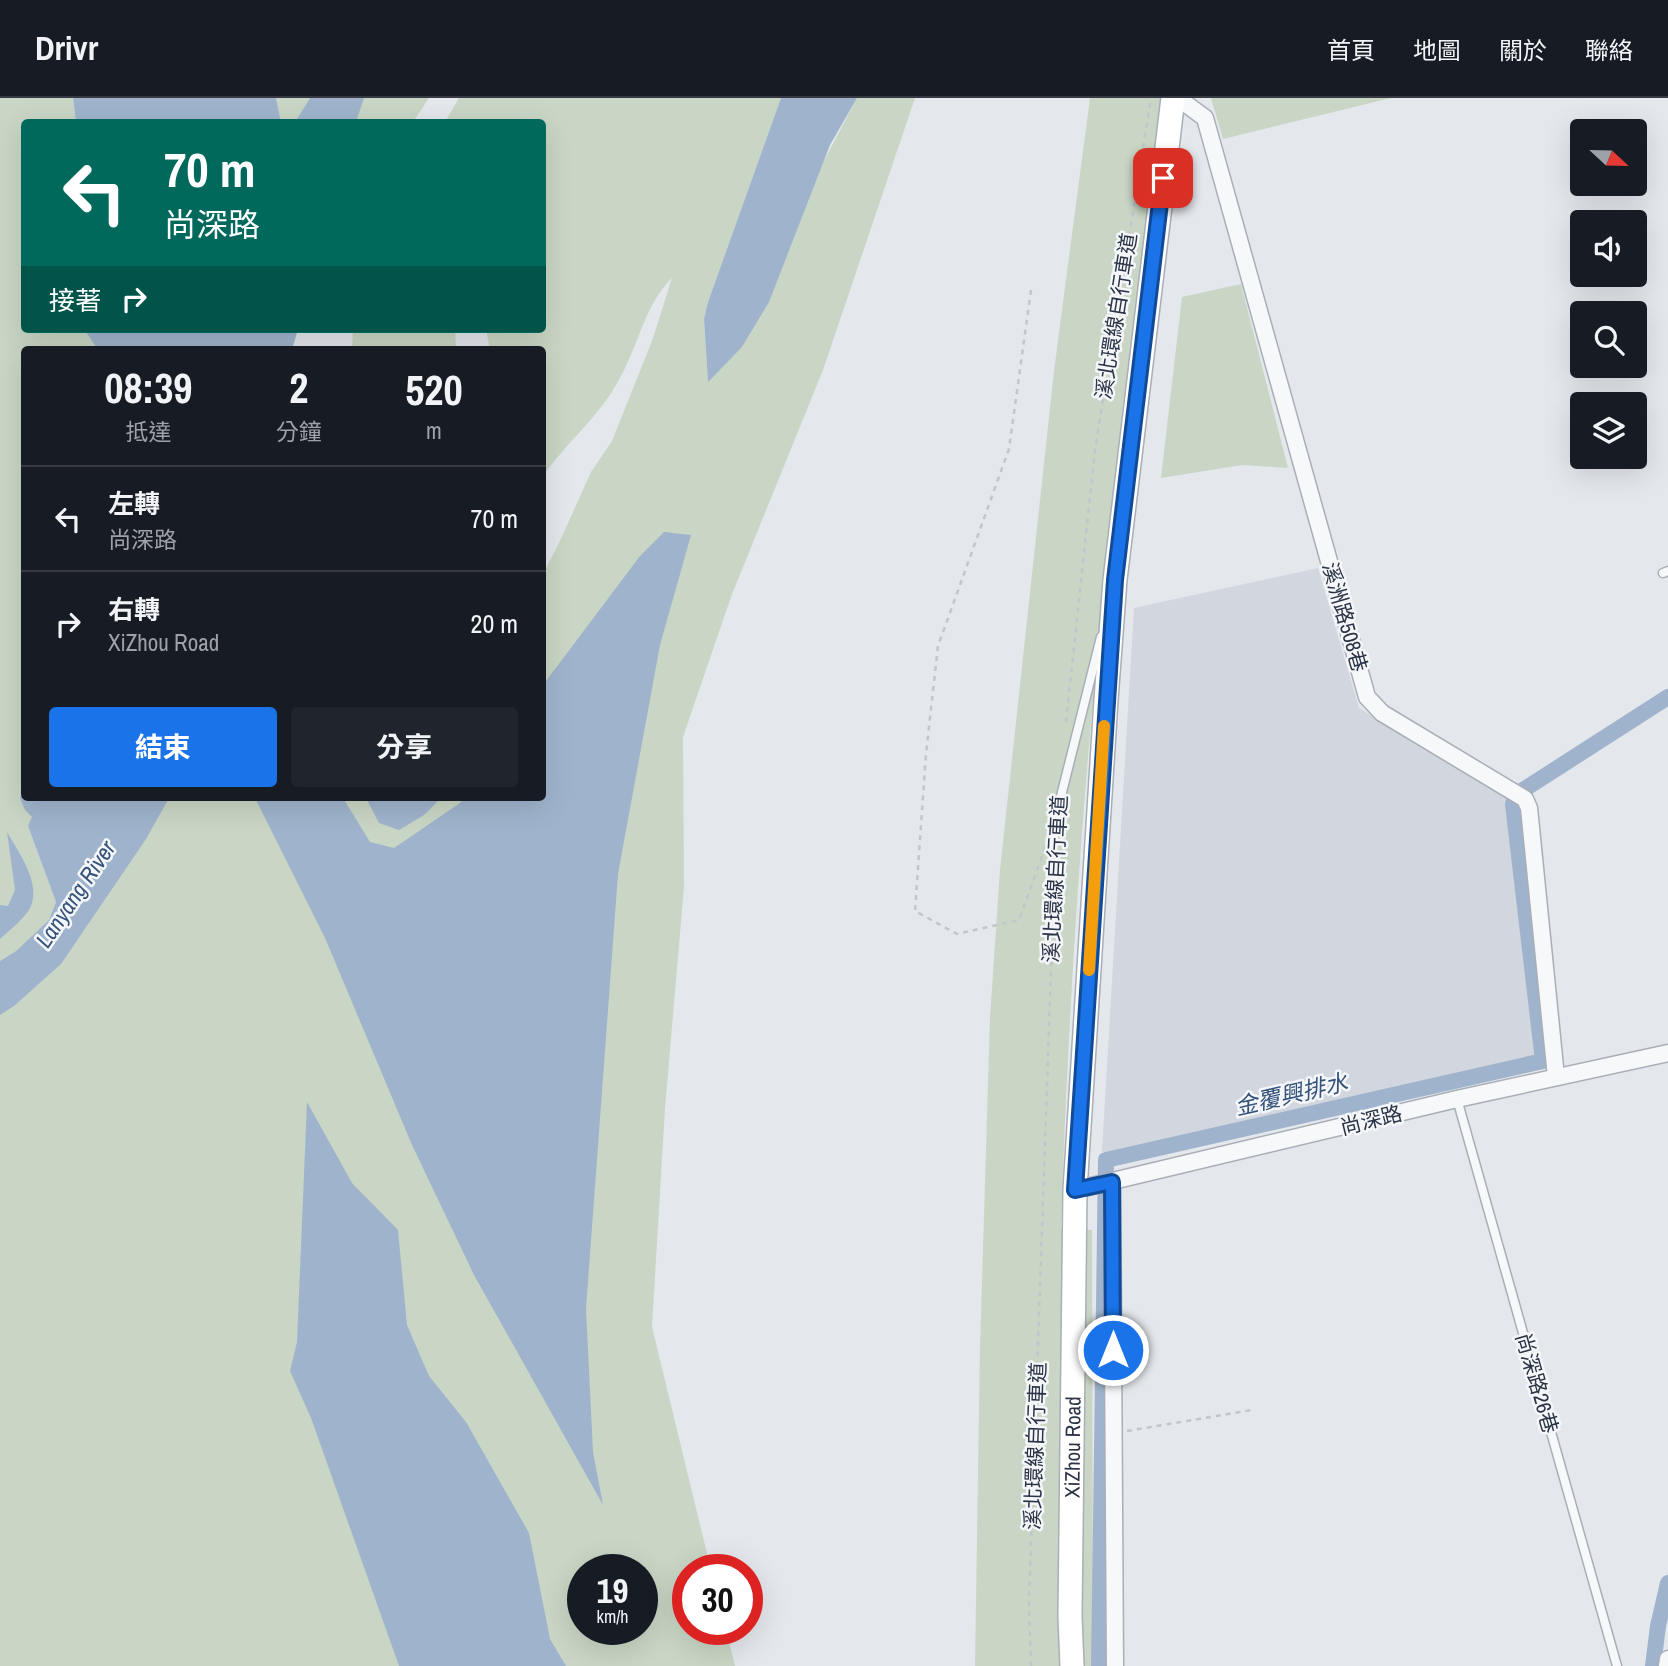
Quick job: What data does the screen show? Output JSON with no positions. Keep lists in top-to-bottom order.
{
  "streets": {
    "street": ["溪洲路508巷", "尚深路", "XiZhou Road"],
    "lane": ["尚深路26巷"],
    "path": ["溪北環線自行車道"]
  },
  "crossings": [
    ["溪洲路508巷", "尚深路"],
    ["尚深路", "尚深路26巷"],
    ["尚深路", "XiZhou Road"]
  ],
  "water": ["Lanyang River", "金覆興排水"],
  "north": "right",
  "page": {
    "header": "Drivr",
    "nav": [
      "首頁",
      "地圖",
      "關於",
      "聯絡"
    ],
    "turn": ["70 m", "尚深路"],
    "then": "接著",
    "eta": [
      "08:39",
      "抵達",
      "2",
      "分鐘",
      "520",
      "m"
    ],
    "list": [
      {
        "name": "左轉",
        "note": "尚深路",
        "value": "70 m"
      },
      {
        "name": "右轉",
        "note": "XiZhou Road",
        "value": "20 m"
      }
    ],
    "buttons": ["結束", "分享"],
    "speed": "19 km/h",
    "limit": "30"
  }
}
